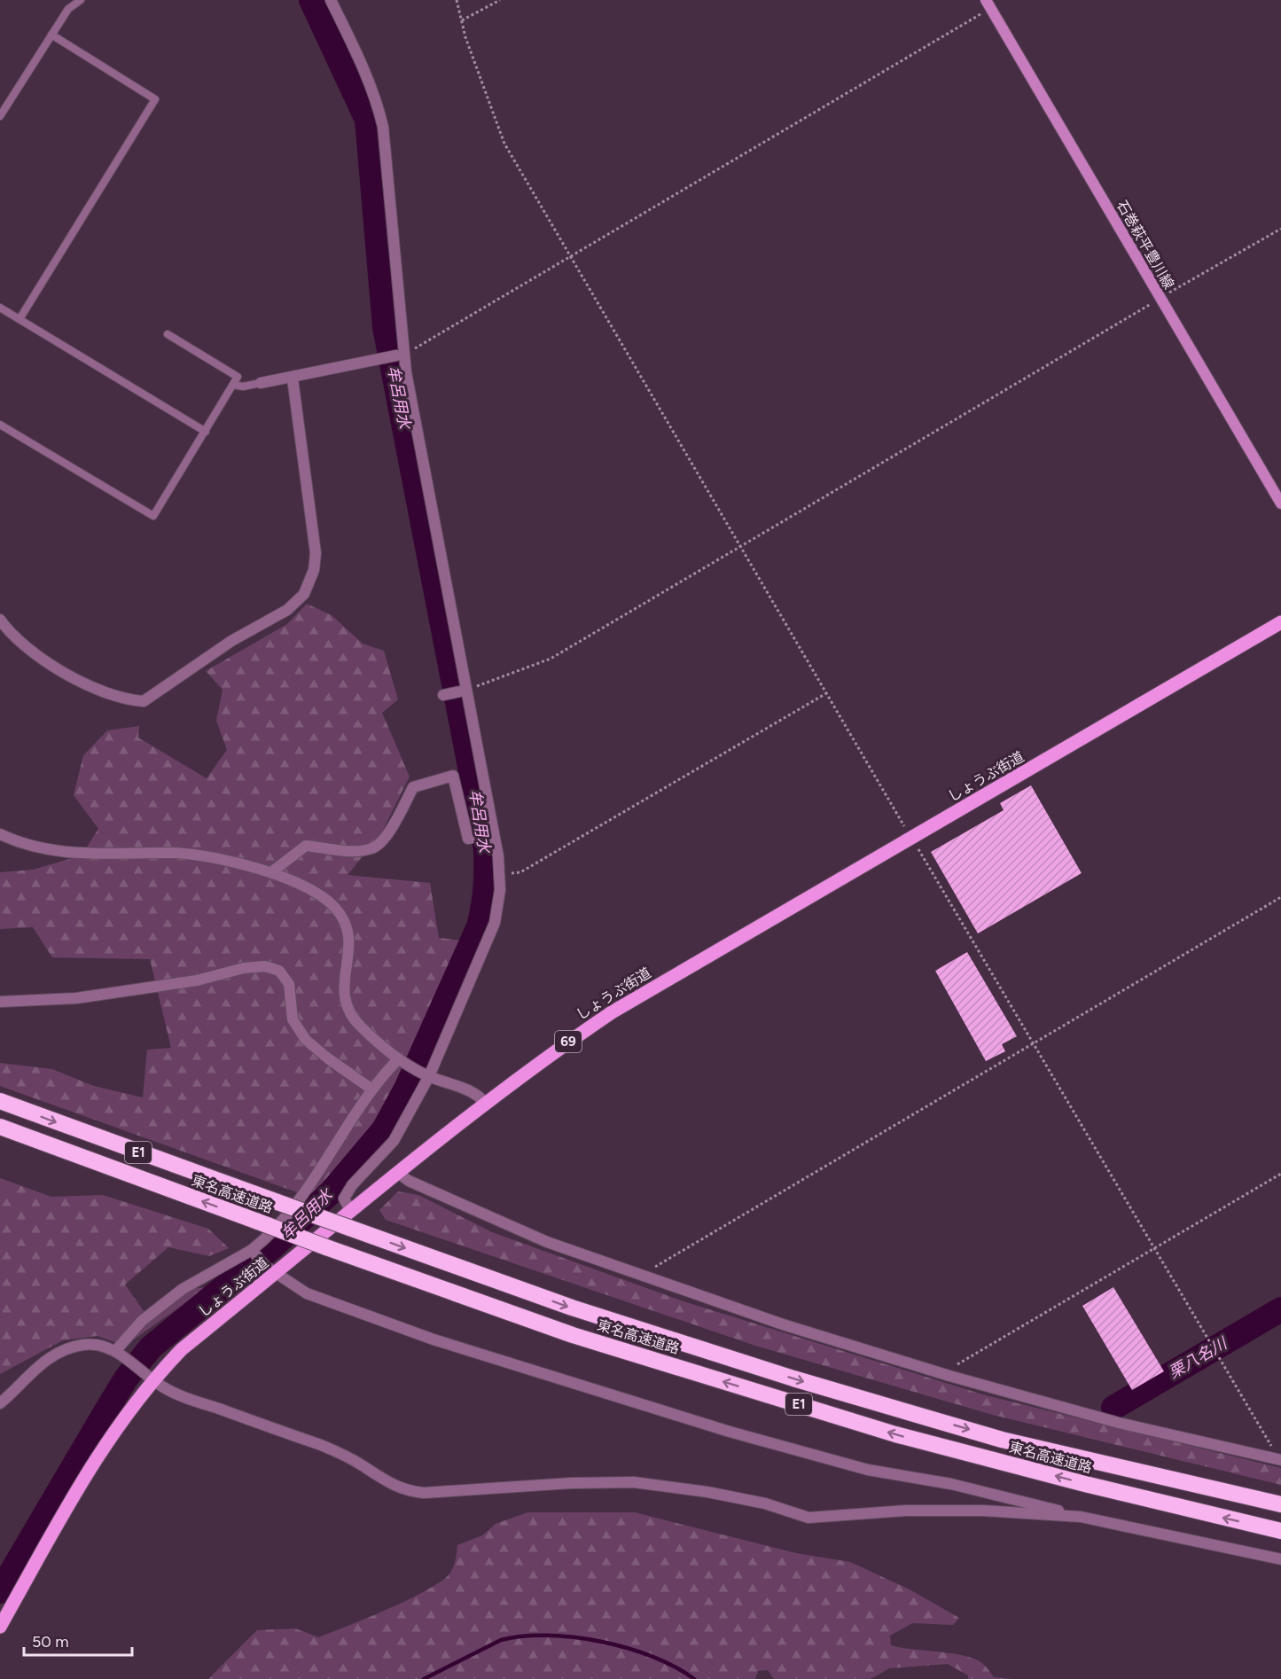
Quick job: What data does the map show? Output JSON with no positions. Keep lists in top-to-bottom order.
{
  "streets": {
    "highway": ["E1", "東名高速道路"],
    "main road": ["石巻萩平豊川線", "しょうぶ街道", "69"]
  },
  "crossings": [
    ["しょうぶ街道", "東名高速道路"]
  ],
  "water": ["牟呂用水", "栗八名川"],
  "scale_bar": "50 m"
}
